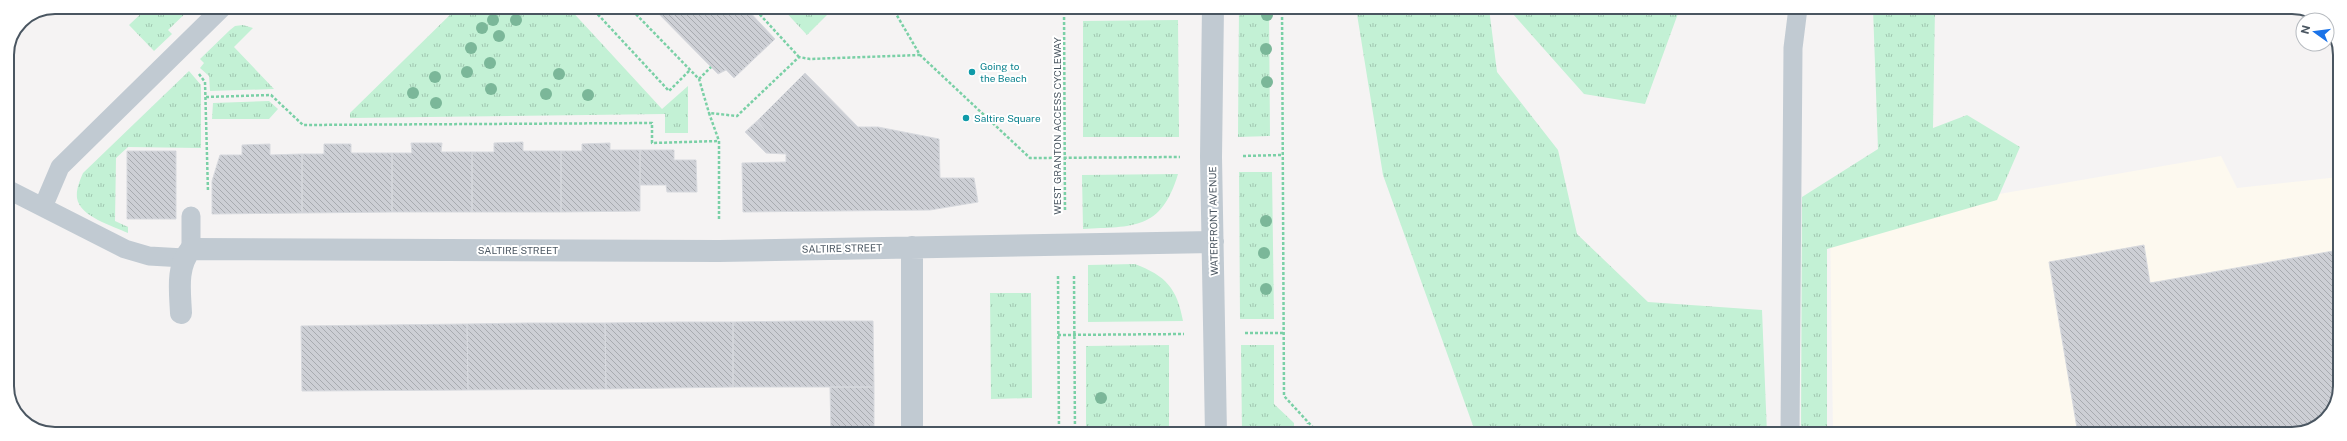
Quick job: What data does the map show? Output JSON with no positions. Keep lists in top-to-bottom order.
{
  "streets": {
    "street": ["WATERFRONT AVENUE", "SALTIRE STREET"],
    "path": ["WEST GRANTON ACCESS CYCLEWAY"]
  },
  "crossings": [
    ["WEST GRANTON ACCESS CYCLEWAY", "SALTIRE STREET"],
    ["WATERFRONT AVENUE", "SALTIRE STREET"]
  ],
  "places": ["Going to the Beach", "Saltire Square"],
  "north": "left"
}
